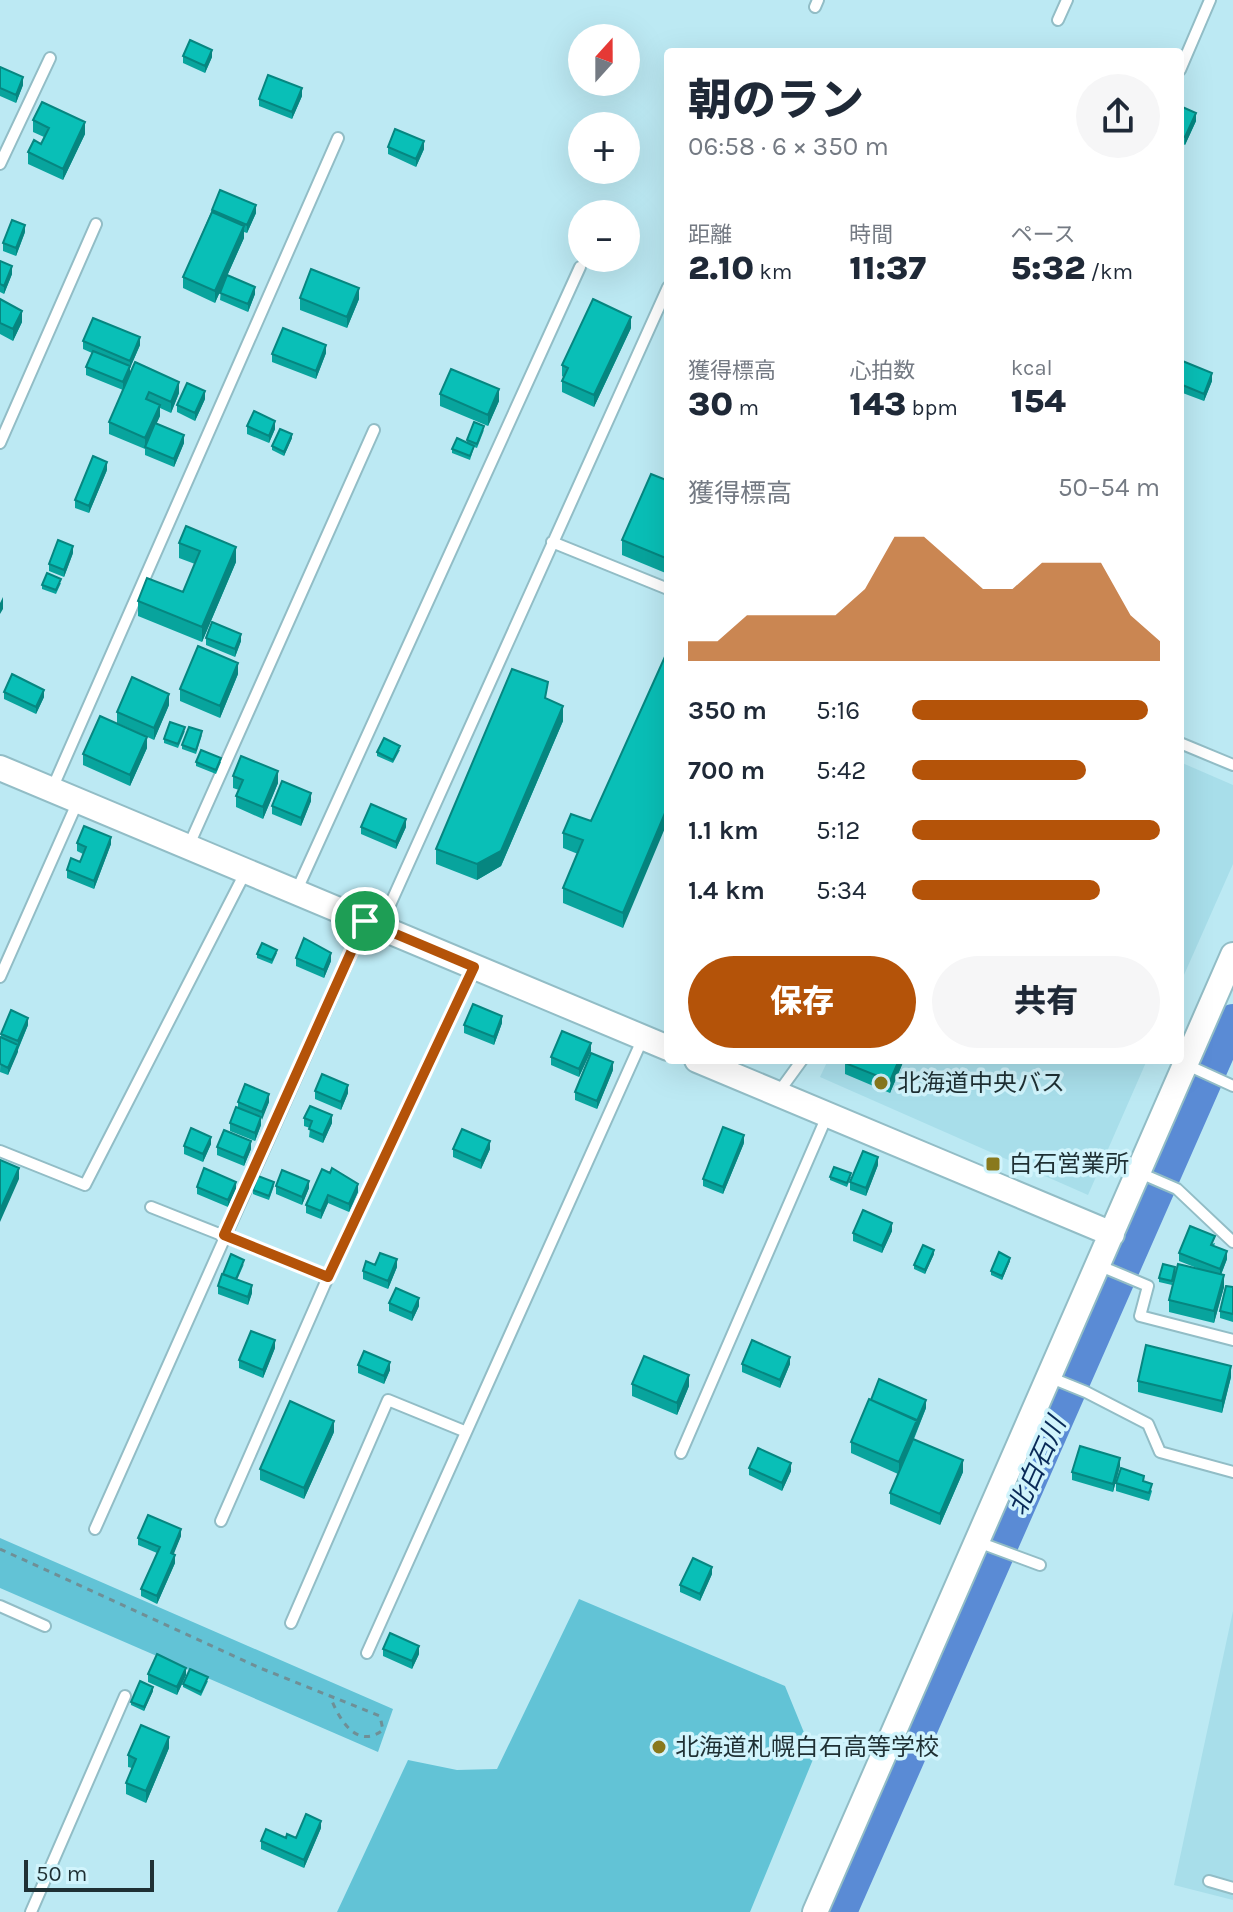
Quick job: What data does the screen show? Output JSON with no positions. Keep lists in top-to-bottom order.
{
  "water": ["北白石川"],
  "places": {
    "other": ["北海道中央バス", "北海道札幌白石高等学校"],
    "transit": ["白石営業所"]
  },
  "scale_bar": "50 m",
  "north": "top",
  "page": {
    "map_buttons": ["+", "−"],
    "heading": ["朝のラン", "06:58 · 6 × 350 m"],
    "stats": [
      ["距離", "2.10 km"],
      ["時間", "11:37"],
      ["ペース", "5:32 /km"],
      ["獲得標高", "30 m"],
      ["心拍数", "143 bpm"],
      ["kcal", "154"]
    ],
    "chart": ["獲得標高", "50–54 m"],
    "list": [
      {
        "name": "350 m",
        "note": "5:16"
      },
      {
        "name": "700 m",
        "note": "5:42"
      },
      {
        "name": "1.1 km",
        "note": "5:12"
      },
      {
        "name": "1.4 km",
        "note": "5:34"
      }
    ],
    "buttons": ["保存", "共有"],
    "scale": "50 m"
  }
}
